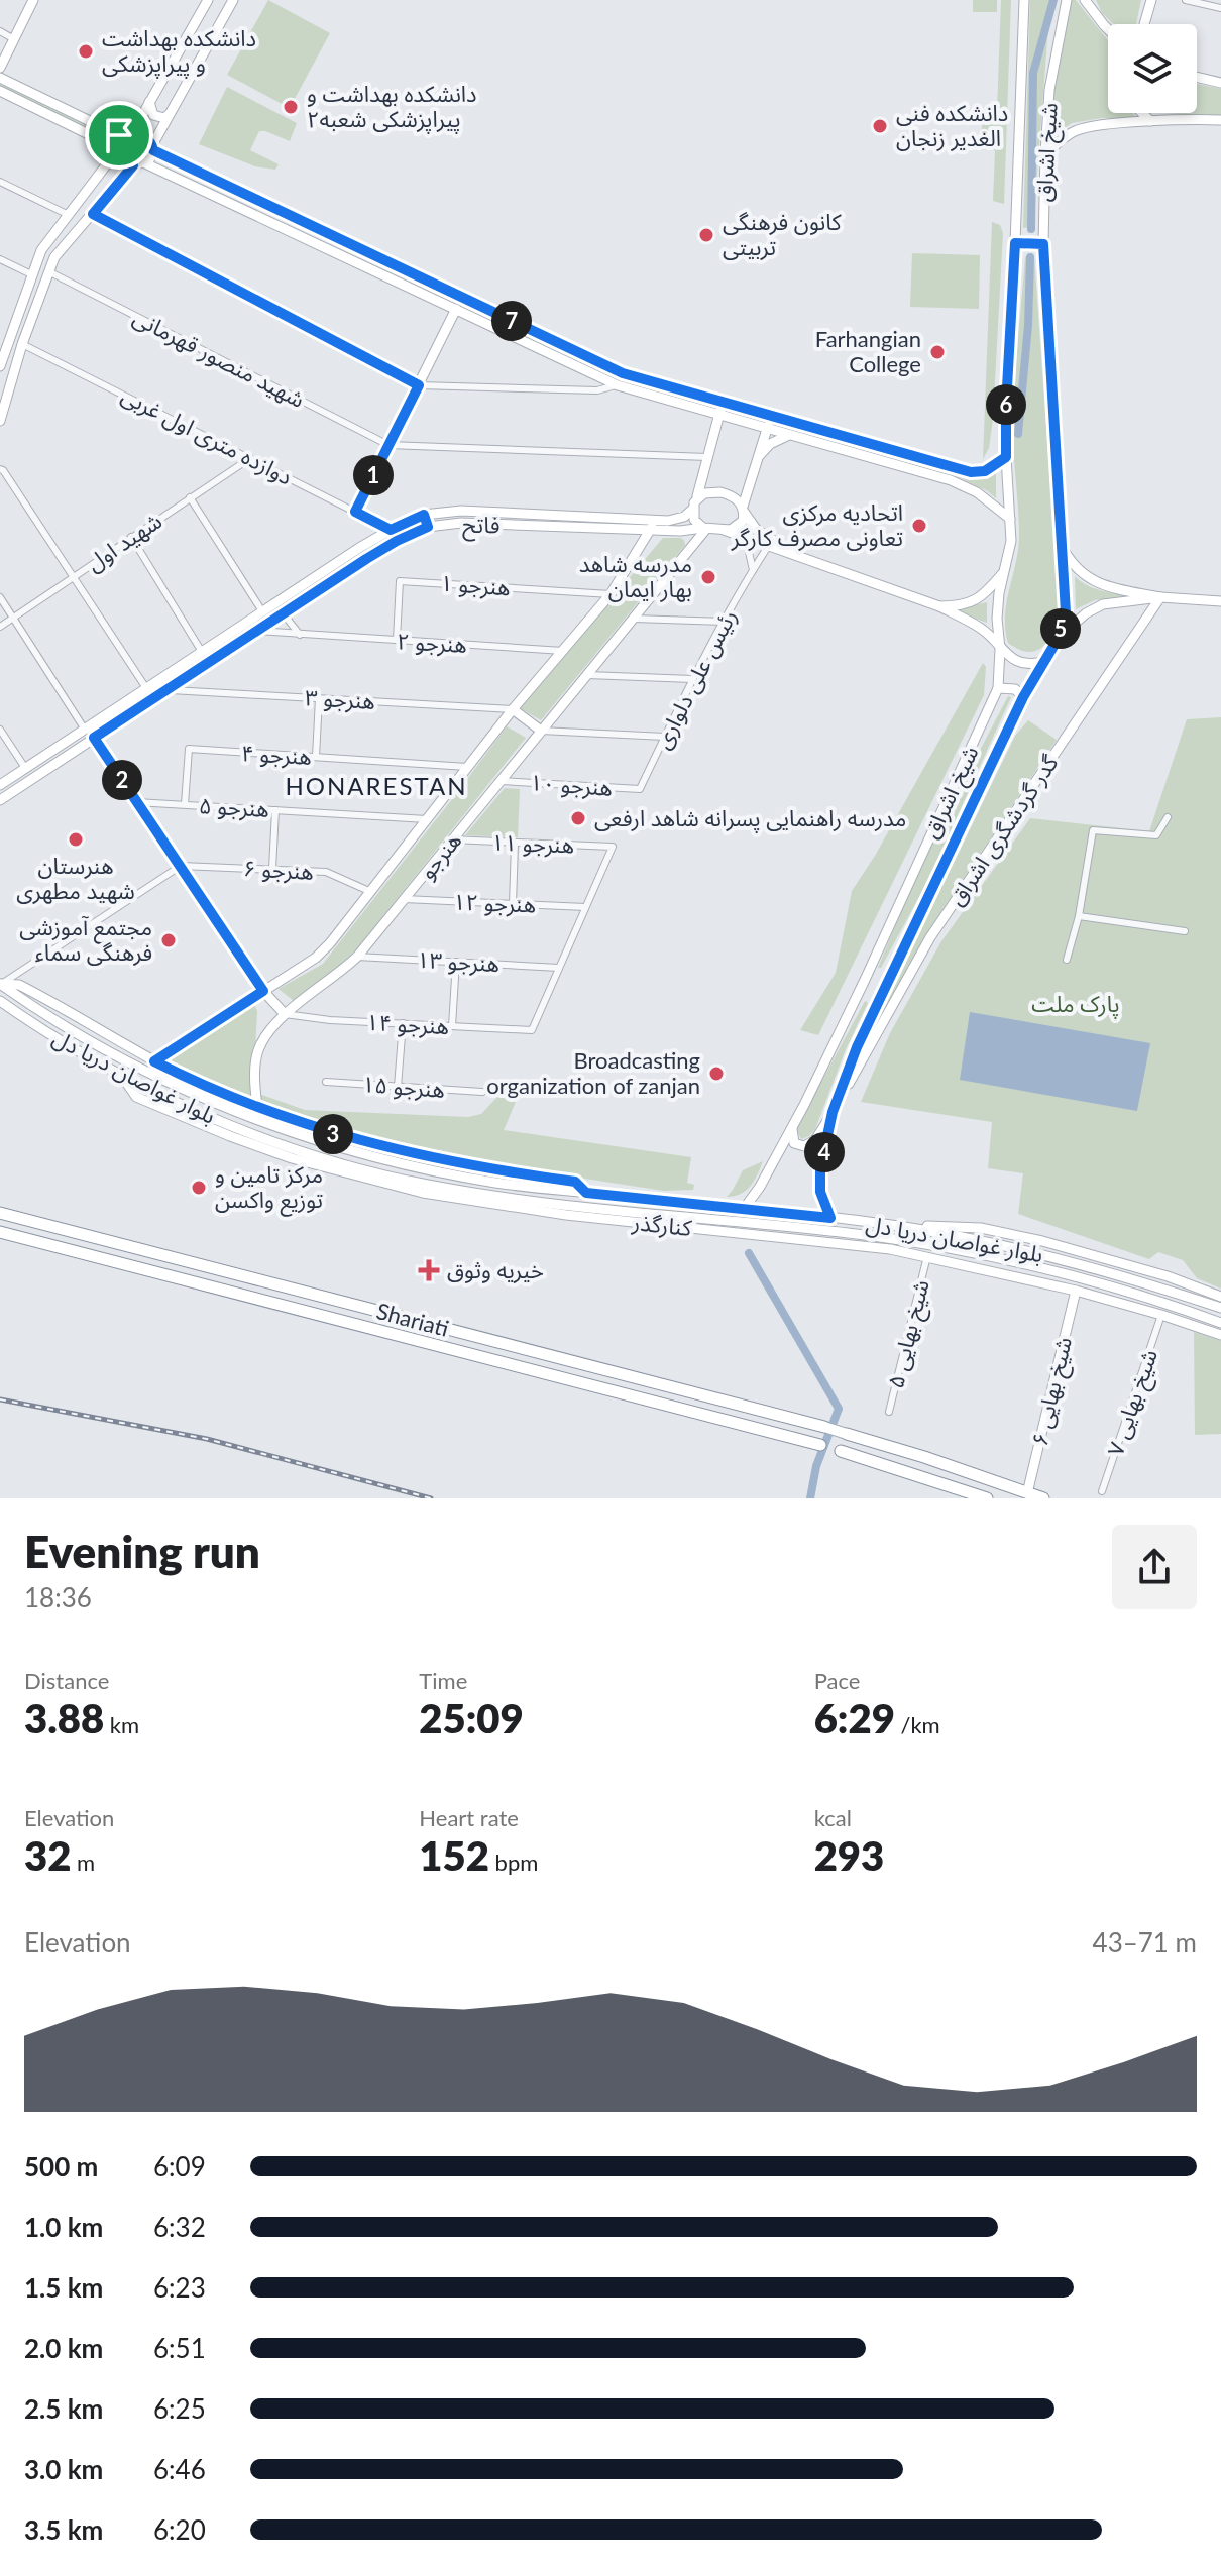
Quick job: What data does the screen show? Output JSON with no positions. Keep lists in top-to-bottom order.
{
  "streets": {
    "highway": ["Shariati"],
    "main road": [
      "شیخ اشراق",
      "فاتح",
      "گدر گردشگری اشراق",
      "هنرجو",
      "بلوار غواصان دریا دل",
      "کنارگذر",
      "شیخ بهایی ۶"
    ],
    "street": [
      "شهید منصور قهرمانی",
      "دوازده متری اول غربی",
      "شهید اول",
      "هنرجو ۱",
      "هنرجو ۲",
      "رئیس علی دلواری",
      "هنرجو ۳",
      "هنرجو ۴",
      "هنرجو ۱۰",
      "هنرجو ۵",
      "هنرجو ۱۱",
      "هنرجو ۶",
      "هنرجو ۱۲",
      "هنرجو ۱۳",
      "هنرجو ۱۴",
      "هنرجو ۱۵",
      "شیخ بهایی ۵",
      "شیخ بهایی ۷"
    ]
  },
  "crossings": [
    ["شیخ اشراق", "گدر گردشگری اشراق"],
    ["شیخ اشراق", "بلوار غواصان دریا دل"],
    ["دوازده متری اول غربی", "فاتح"],
    ["دوازده متری اول غربی", "شهید اول"],
    ["فاتح", "هنرجو ۲"],
    ["فاتح", "هنرجو ۳"],
    ["فاتح", "هنرجو"],
    ["هنرجو ۱", "هنرجو ۲"],
    ["هنرجو ۱", "هنرجو"],
    ["هنرجو ۲", "هنرجو"],
    ["رئیس علی دلواری", "هنرجو ۱۰"],
    ["هنرجو ۳", "هنرجو"],
    ["هنرجو ۴", "هنرجو ۵"],
    ["هنرجو ۴", "هنرجو"],
    ["هنرجو ۱۰", "هنرجو"],
    ["هنرجو ۵", "هنرجو"],
    ["هنرجو ۱۱", "هنرجو"],
    ["هنرجو ۱۱", "هنرجو ۱۲"],
    ["هنرجو", "هنرجو ۶"],
    ["هنرجو", "هنرجو ۱۲"],
    ["هنرجو", "هنرجو ۱۳"],
    ["هنرجو", "هنرجو ۱۴"],
    ["هنرجو ۱۳", "هنرجو ۱۴"],
    ["بلوار غواصان دریا دل", "کنارگذر"],
    ["کنارگذر", "شیخ بهایی ۵"],
    ["کنارگذر", "شیخ بهایی ۶"],
    ["کنارگذر", "شیخ بهایی ۷"]
  ],
  "districts": ["HONARESTAN"],
  "parks": ["پارک ملت"],
  "places": {
    "other": [
      "دانشکده بهداشت و پیراپزشکی",
      "دانشکده بهداشت و پیراپزشکى شعبه۲",
      "دانشکده فنی الغدیر زنجان",
      "کانون فرهنگی تربیتی",
      "Farhangian College",
      "اتحادیه مرکزی تعاونی مصرف کارگر",
      "مدرسه شاهد بهار ایمان",
      "مدرسه راهنمایی پسرانه شاهد ارفعی",
      "هنرستان شهید مطهری",
      "مجتمع آموزشی فرهنگی سماء",
      "Broadcasting organization of zanjan",
      "مرکز تامین و توزیع واکسن"
    ],
    "health": ["خیریه وثوق"]
  },
  "page": {
    "pins": [
      "7",
      "6",
      "1",
      "5",
      "2",
      "3",
      "4"
    ],
    "heading": ["Evening run", "18:36"],
    "stats": [
      ["Distance", "3.88 km"],
      ["Time", "25:09"],
      ["Pace", "6:29 /km"],
      ["Elevation", "32 m"],
      ["Heart rate", "152 bpm"],
      ["kcal", "293"]
    ],
    "chart": ["Elevation", "43–71 m"],
    "list": [
      {
        "name": "500 m",
        "note": "6:09"
      },
      {
        "name": "1.0 km",
        "note": "6:32"
      },
      {
        "name": "1.5 km",
        "note": "6:23"
      },
      {
        "name": "2.0 km",
        "note": "6:51"
      },
      {
        "name": "2.5 km",
        "note": "6:25"
      },
      {
        "name": "3.0 km",
        "note": "6:46"
      },
      {
        "name": "3.5 km",
        "note": "6:20"
      }
    ]
  }
}
